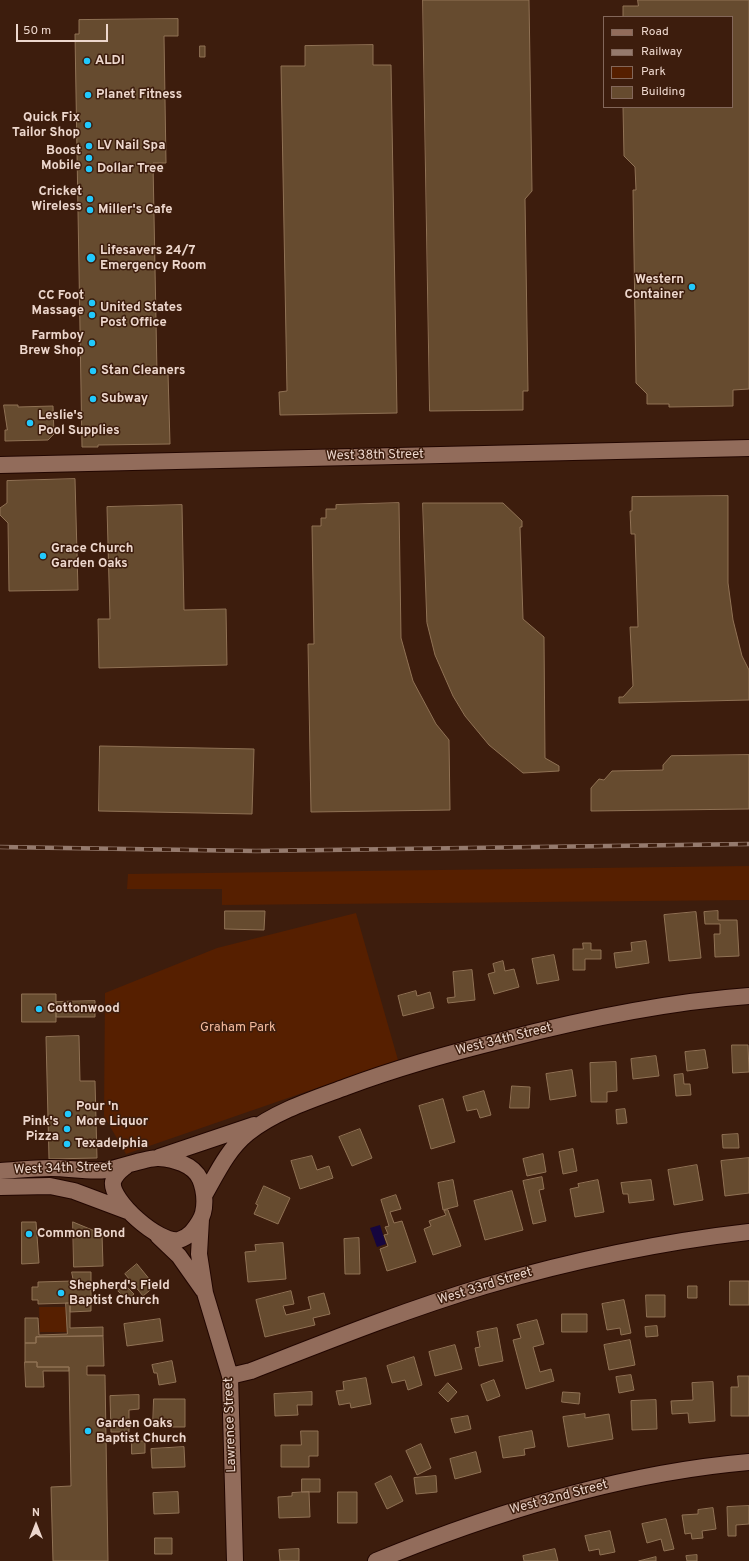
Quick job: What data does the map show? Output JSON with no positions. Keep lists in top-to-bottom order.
{
  "streets": {
    "street": [
      "West 38th Street",
      "West 34th Street",
      "West 33rd Street",
      "Lawrence Street",
      "West 32nd Street"
    ]
  },
  "crossings": [
    ["West 34th Street", "Lawrence Street"],
    ["West 33rd Street", "Lawrence Street"]
  ],
  "parks": ["Graham Park"],
  "places": [
    "ALDI",
    "Planet Fitness",
    "Quick Fix Tailor Shop",
    "LV Nail Spa",
    "Boost Mobile",
    "Dollar Tree",
    "Cricket Wireless",
    "Miller's Cafe",
    "Lifesavers 24/7 Emergency Room",
    "Western Container",
    "CC Foot Massage",
    "United States Post Office",
    "Farmboy Brew Shop",
    "Stan Cleaners",
    "Subway",
    "Leslie's Pool Supplies",
    "Grace Church Garden Oaks",
    "Cottonwood",
    "Pour 'n More Liquor",
    "Pink's Pizza",
    "Texadelphia",
    "Common Bond",
    "Shepherd's Field Baptist Church",
    "Garden Oaks Baptist Church"
  ],
  "legend": [
    "Road",
    "Railway",
    "Park",
    "Building"
  ],
  "scale_bar": "50 m",
  "north": "top"
}
